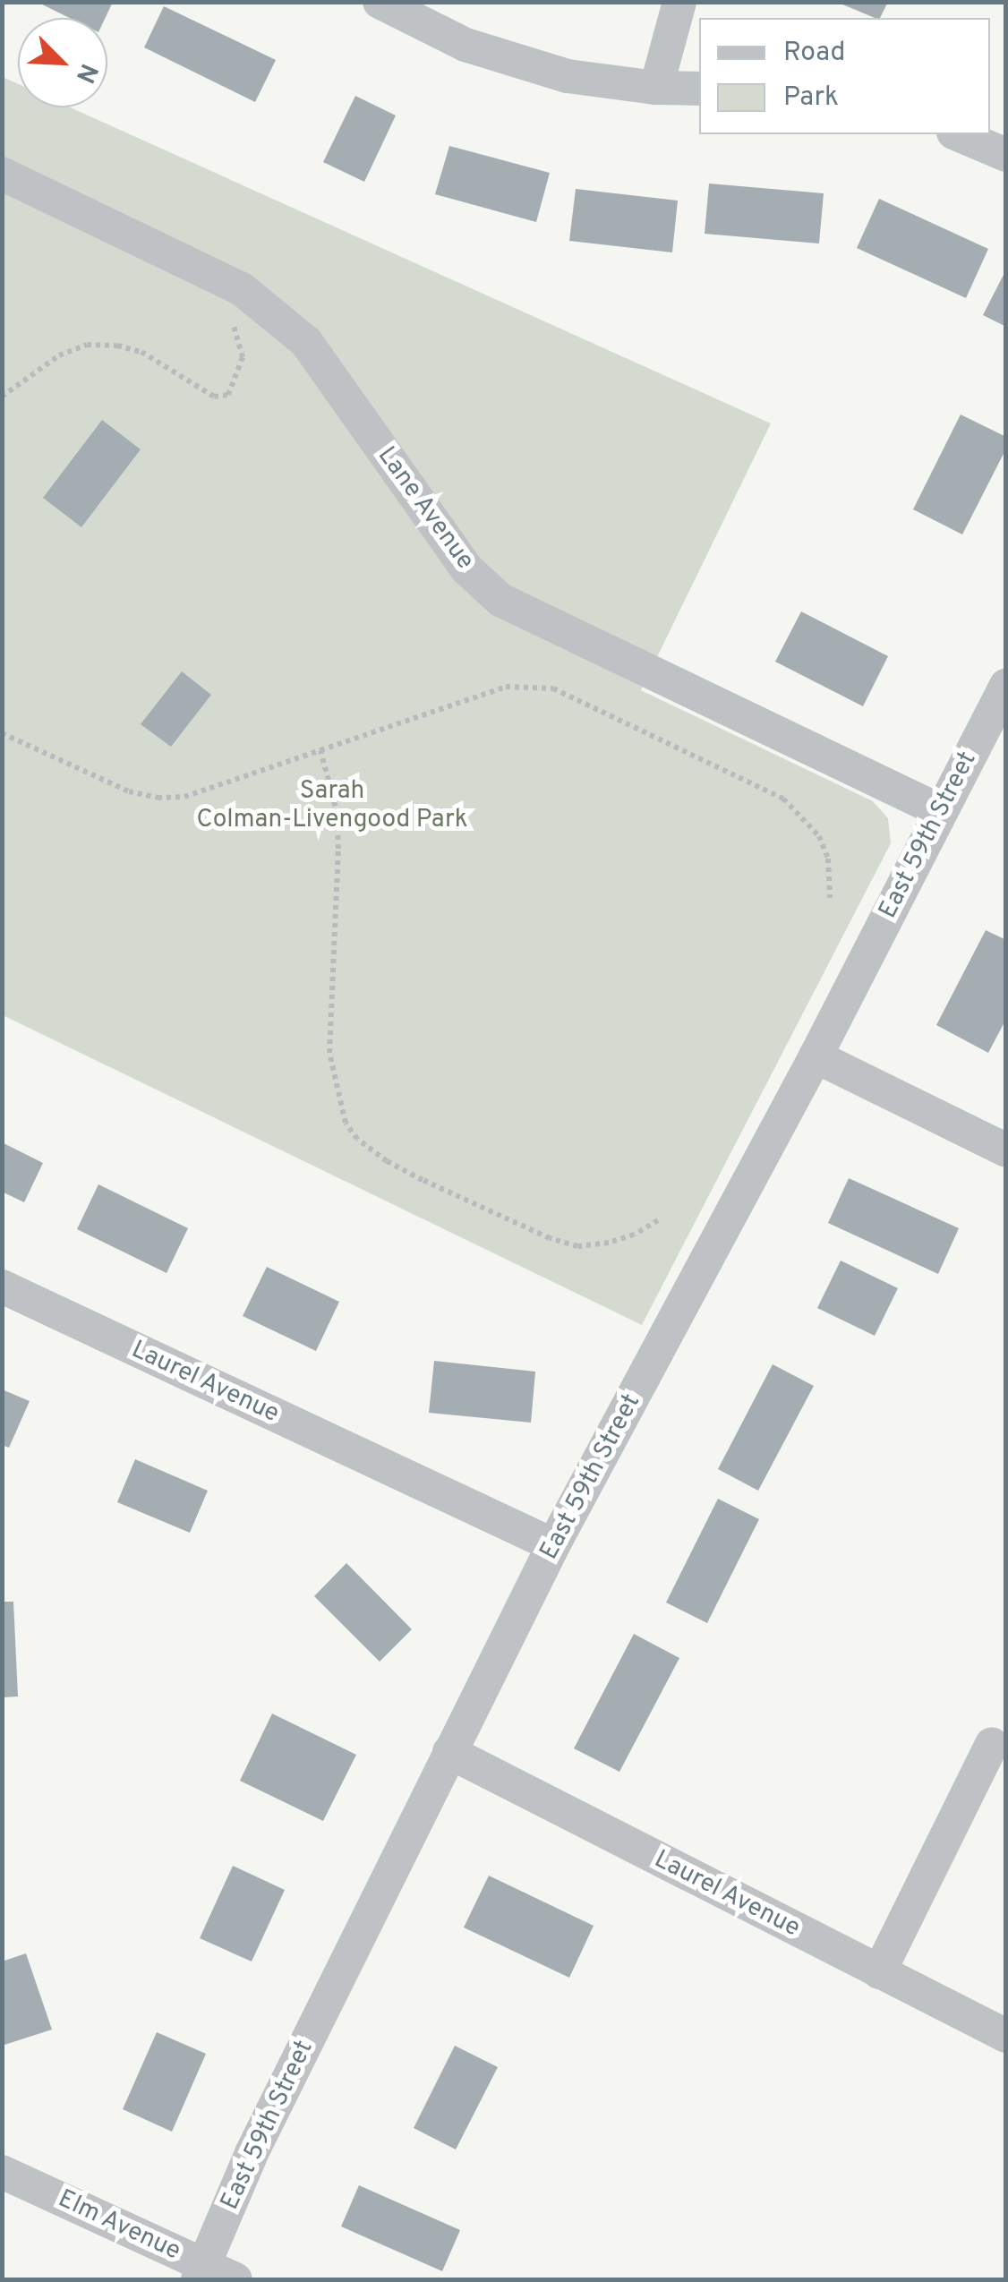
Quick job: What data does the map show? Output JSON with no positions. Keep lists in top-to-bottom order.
{
  "streets": {
    "street": [
      "Lane Avenue",
      "East 59th Street",
      "Laurel Avenue",
      "Elm Avenue"
    ]
  },
  "crossings": [
    ["Lane Avenue", "East 59th Street"],
    ["East 59th Street", "Laurel Avenue"],
    ["East 59th Street", "Elm Avenue"]
  ],
  "parks": ["Sarah Colman-Livengood Park"],
  "legend": ["Road", "Park"],
  "north": "bottom right"
}
